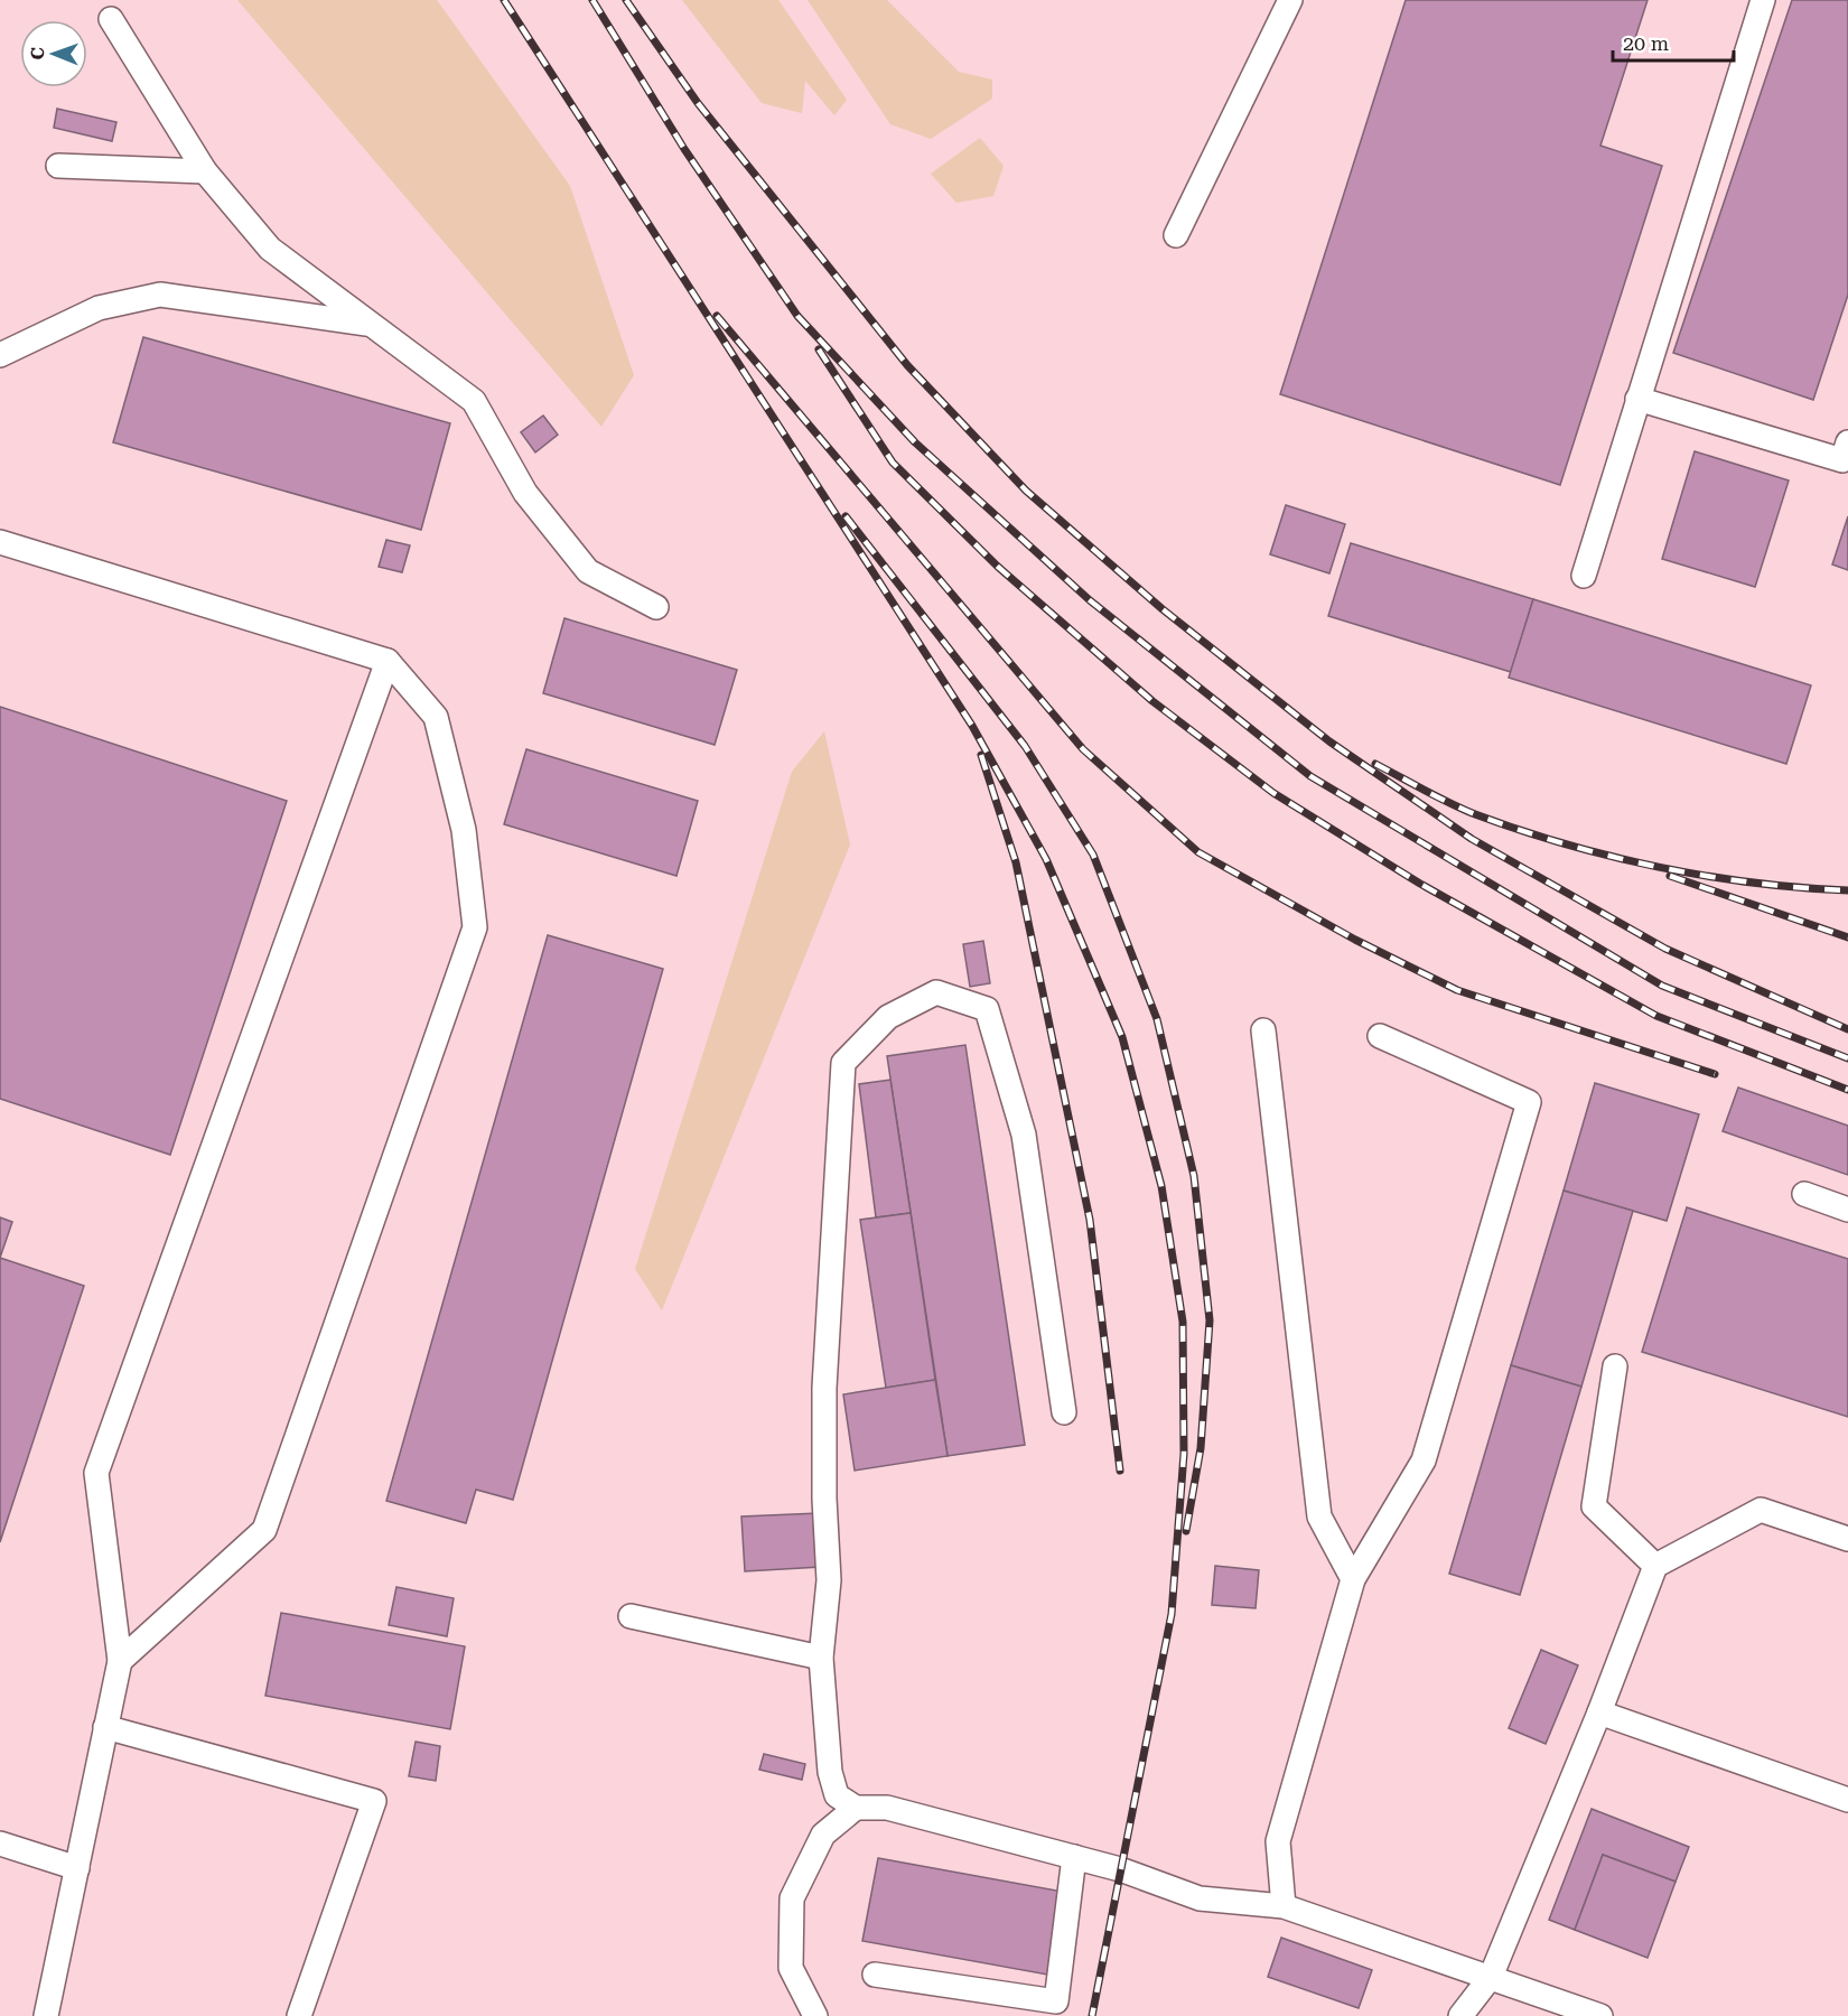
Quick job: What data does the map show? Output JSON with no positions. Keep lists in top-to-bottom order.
{
  "scale_bar": "20 m",
  "north": "left"
}
